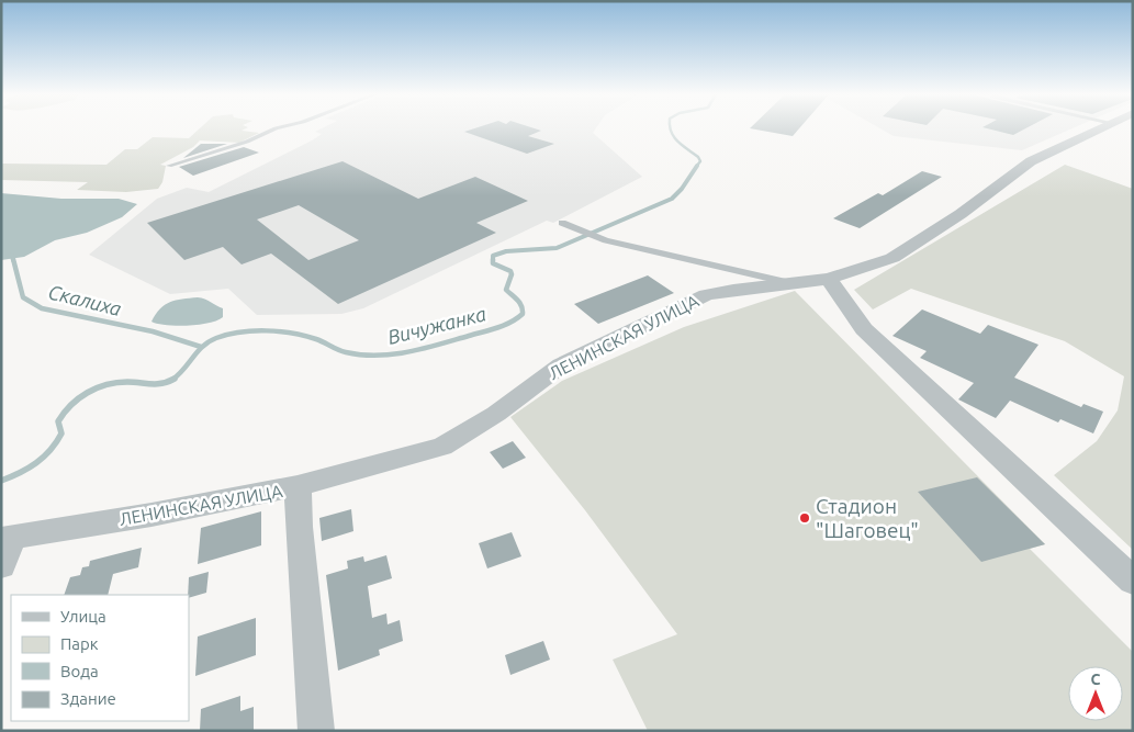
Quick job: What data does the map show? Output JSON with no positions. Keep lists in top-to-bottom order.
{
  "streets": {
    "street": ["ЛЕНИНСКАЯ УЛИЦА"]
  },
  "water": ["Скалиха", "Вичужанка"],
  "places": ["Стадион \"Шаговец\""],
  "legend": [
    "Улица",
    "Парк",
    "Вода",
    "Здание"
  ],
  "north": "top"
}
